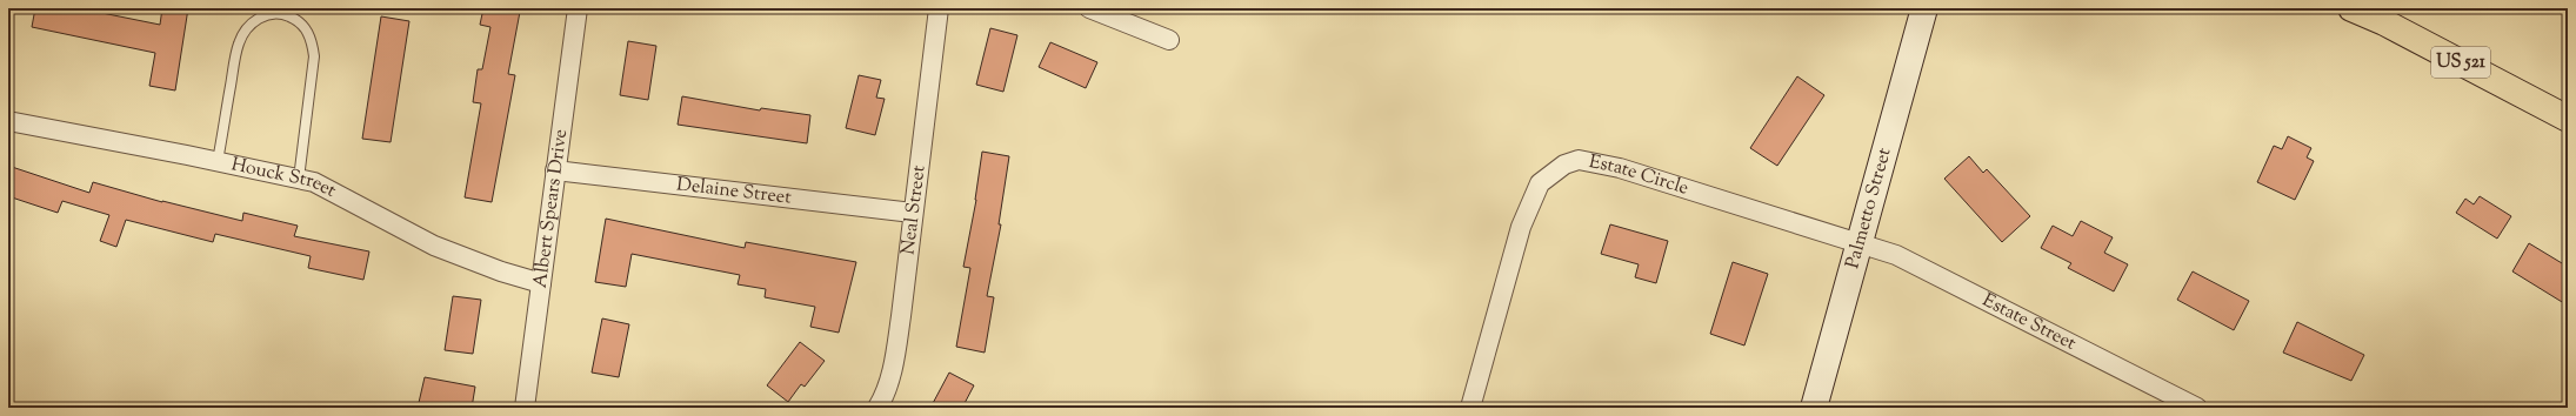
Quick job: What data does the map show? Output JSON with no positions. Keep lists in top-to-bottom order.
{
  "streets": {
    "highway": ["US 521"],
    "street": [
      "Estate Circle",
      "Houck Street",
      "Delaine Street",
      "Albert Spears Drive",
      "Palmetto Street",
      "Neal Street",
      "Estate Street"
    ]
  },
  "crossings": [
    ["Estate Circle", "Palmetto Street"],
    ["Estate Circle", "Estate Street"],
    ["Houck Street", "Albert Spears Drive"],
    ["Delaine Street", "Albert Spears Drive"],
    ["Delaine Street", "Neal Street"],
    ["Palmetto Street", "Estate Street"]
  ]
}
